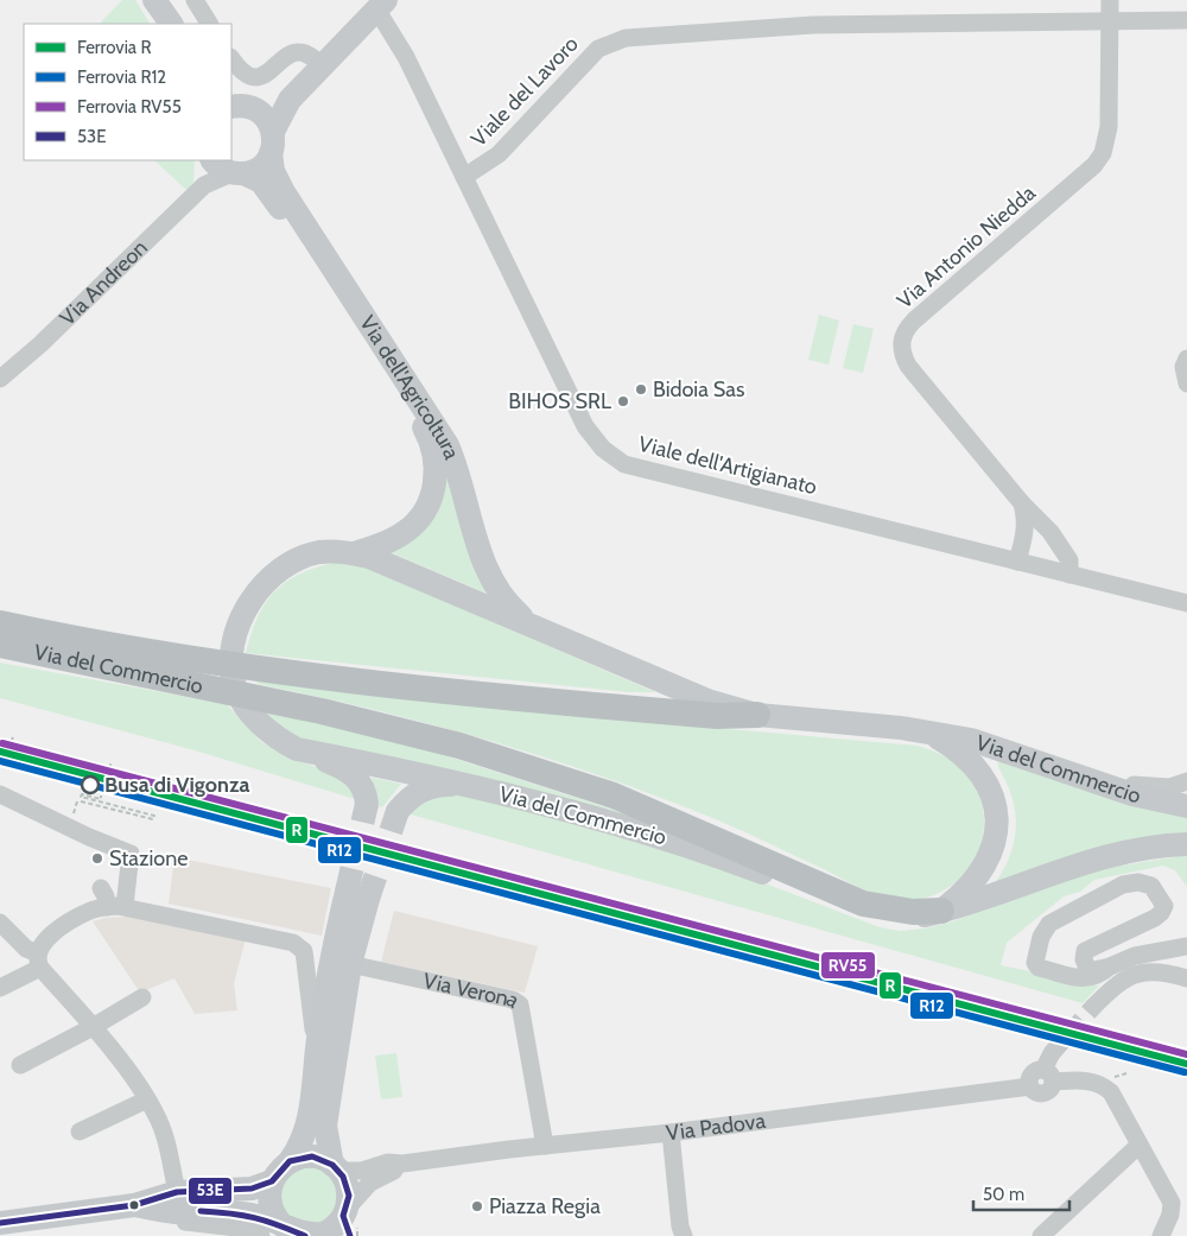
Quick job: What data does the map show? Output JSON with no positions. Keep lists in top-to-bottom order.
{
  "streets": {
    "highway": ["Via del Commercio"],
    "main road": ["Via dell'Agricoltura", "Via Padova"],
    "street": [
      "Viale del Lavoro",
      "Via Antonio Niedda",
      "Via Andreon",
      "Viale dell'Artigianato",
      "Via Verona"
    ]
  },
  "crossings": [
    ["Viale del Lavoro", "Via Antonio Niedda"],
    ["Viale del Lavoro", "Viale dell'Artigianato"],
    ["Via Antonio Niedda", "Viale dell'Artigianato"],
    ["Via Andreon", "Via dell'Agricoltura"],
    ["Via dell'Agricoltura", "Via del Commercio"],
    ["Via Verona", "Via Padova"]
  ],
  "places": [
    "Bidoia Sas",
    "BIHOS SRL",
    "Busa di Vigonza",
    "Stazione",
    "Piazza Regia"
  ],
  "lines": [
    "rail line RV55",
    "rail line R",
    "rail line R12",
    "transit line 53E"
  ],
  "legend": [
    "Ferrovia R",
    "Ferrovia R12",
    "Ferrovia RV55",
    "53E"
  ],
  "scale_bar": "50 m"
}
